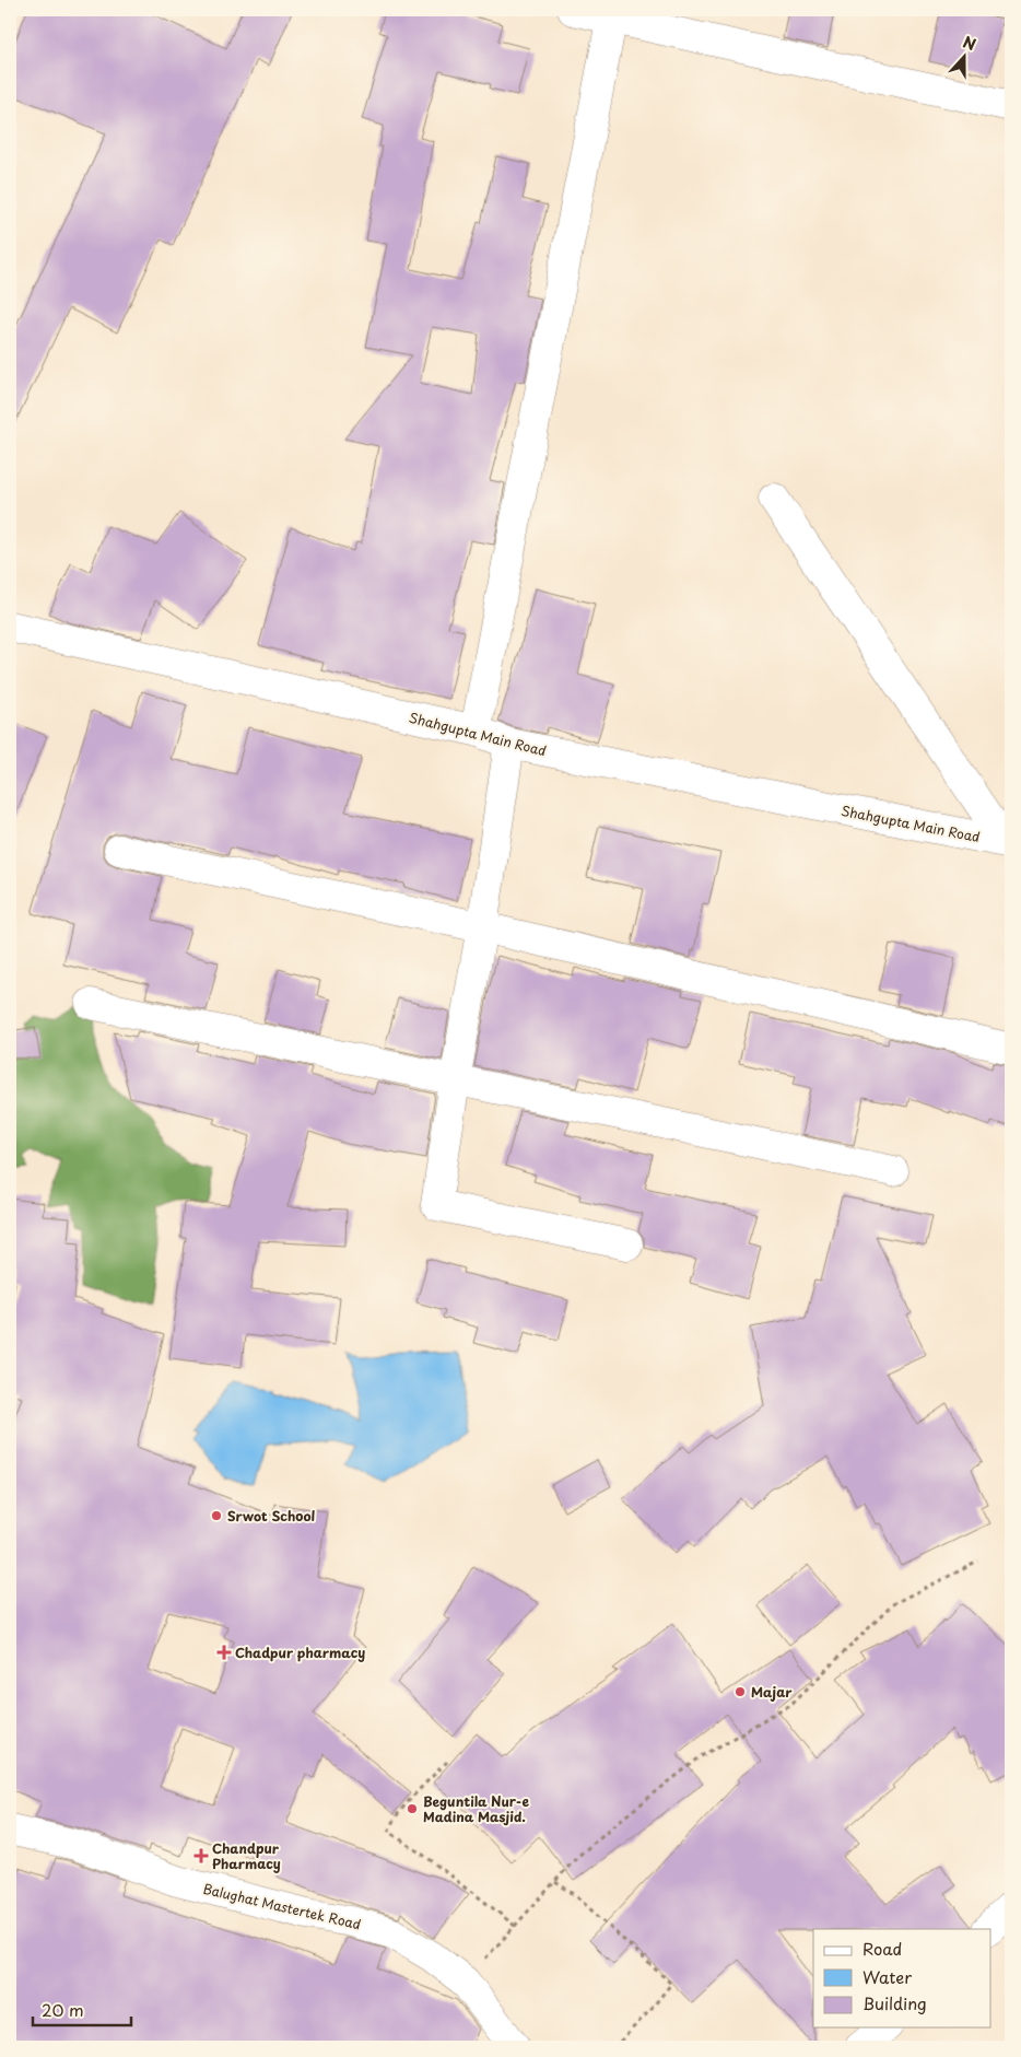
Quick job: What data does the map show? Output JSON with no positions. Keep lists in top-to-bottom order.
{
  "streets": {
    "street": ["Shahgupta Main Road", "Balughat Mastertek Road"]
  },
  "places": {
    "other": ["Srwot School", "Majar", "Beguntila Nur-e Madina Masjid."],
    "health": ["Chadpur pharmacy", "Chandpur Pharmacy"]
  },
  "legend": ["Road", "Water", "Building"],
  "scale_bar": "20 m",
  "north": "top"
}
